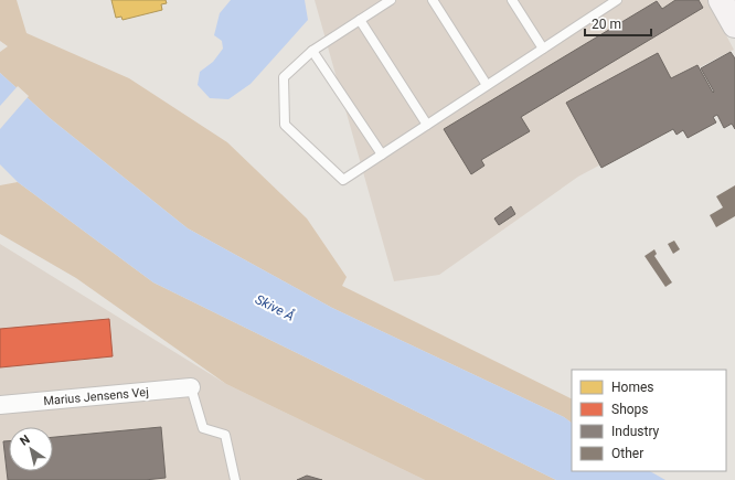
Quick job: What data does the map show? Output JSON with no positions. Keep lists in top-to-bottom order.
{
  "streets": {
    "street": ["Marius Jensens Vej"]
  },
  "water": ["Skive Å"],
  "legend": [
    "Homes",
    "Shops",
    "Industry",
    "Other"
  ],
  "scale_bar": "20 m",
  "north": "top left"
}
